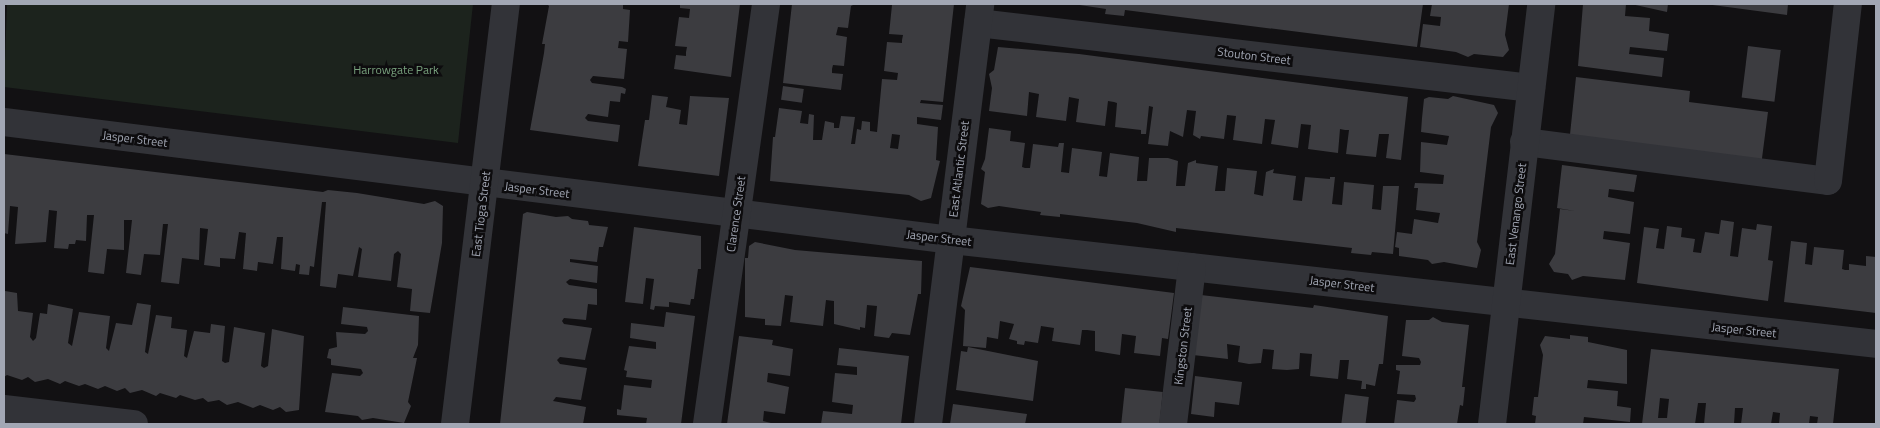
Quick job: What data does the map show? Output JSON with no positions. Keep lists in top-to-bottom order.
{
  "streets": {
    "street": [
      "Stouton Street",
      "Jasper Street",
      "East Atlantic Street",
      "East Tioga Street",
      "Clarence Street",
      "East Venango Street",
      "Kingston Street"
    ]
  },
  "crossings": [
    ["Stouton Street", "East Atlantic Street"],
    ["Stouton Street", "East Venango Street"],
    ["Jasper Street", "East Atlantic Street"],
    ["Jasper Street", "East Tioga Street"],
    ["Jasper Street", "Clarence Street"],
    ["Jasper Street", "East Venango Street"],
    ["Jasper Street", "Kingston Street"]
  ],
  "parks": ["Harrowgate Park"]
}
